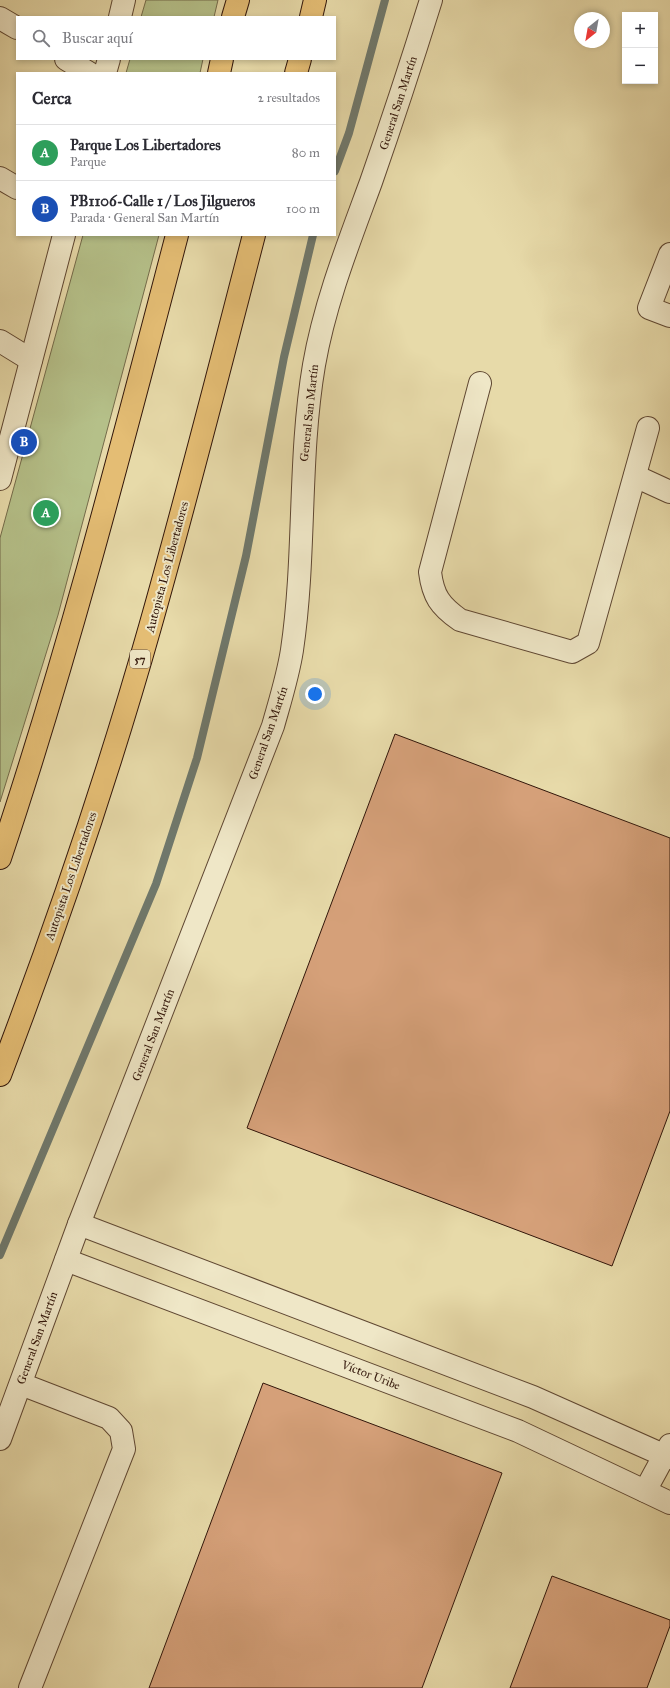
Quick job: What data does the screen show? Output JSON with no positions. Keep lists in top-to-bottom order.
{
  "streets": {
    "highway": ["Autopista Los Libertadores", "57"],
    "street": ["General San Martín", "Víctor Uribe"]
  },
  "crossings": [
    ["General San Martín", "Víctor Uribe"]
  ],
  "north": "bottom left",
  "page": {
    "map_buttons": ["+", "−"],
    "search": "Buscar aquí",
    "heading": ["Cerca", "2 resultados"],
    "list": [
      {
        "mark": "A",
        "name": "Parque Los Libertadores",
        "note": "Parque",
        "value": "80 m"
      },
      {
        "mark": "B",
        "name": "PB1106-Calle 1 / Los Jilgueros",
        "note": "Parada · General San Martín",
        "value": "100 m"
      }
    ],
    "pins": ["B", "A"]
  }
}
